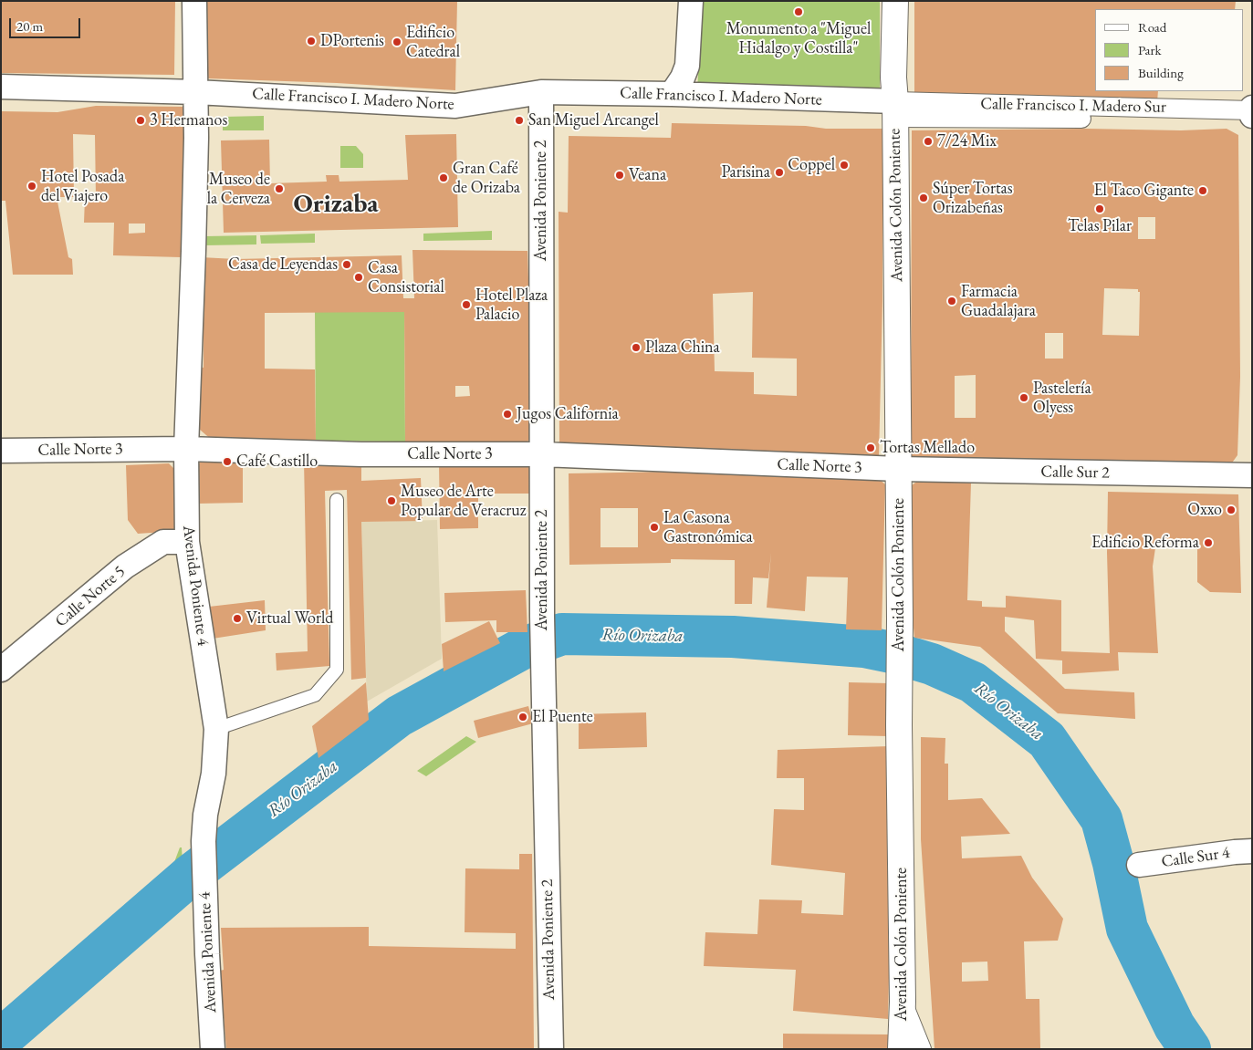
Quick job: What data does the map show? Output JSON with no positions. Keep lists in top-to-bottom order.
{
  "streets": {
    "street": [
      "Calle Francisco I. Madero Norte",
      "Calle Francisco I. Madero Sur",
      "Avenida Poniente 2",
      "Avenida Colón Poniente",
      "Calle Norte 3",
      "Calle Sur 2",
      "Avenida Poniente 4",
      "Calle Norte 5",
      "Calle Sur 4"
    ]
  },
  "crossings": [
    ["Calle Francisco I. Madero Norte", "Calle Francisco I. Madero Sur"],
    ["Calle Francisco I. Madero Norte", "Avenida Poniente 2"],
    ["Calle Francisco I. Madero Norte", "Avenida Colón Poniente"],
    ["Calle Francisco I. Madero Norte", "Avenida Poniente 4"],
    ["Calle Francisco I. Madero Sur", "Avenida Colón Poniente"],
    ["Avenida Poniente 2", "Calle Norte 3"],
    ["Avenida Colón Poniente", "Calle Norte 3"],
    ["Avenida Colón Poniente", "Calle Sur 2"],
    ["Calle Norte 3", "Calle Sur 2"],
    ["Calle Norte 3", "Avenida Poniente 4"],
    ["Avenida Poniente 4", "Calle Norte 5"]
  ],
  "districts": ["Orizaba"],
  "water": ["Río Orizaba"],
  "places": [
    "Monumento a \"Miguel Hidalgo y Costilla\"",
    "DPortenis",
    "Edificio Catedral",
    "3 Hermanos",
    "San Miguel Arcangel",
    "7/24 Mix",
    "Coppel",
    "Parisina",
    "Veana",
    "Gran Café de Orizaba",
    "Hotel Posada del Viajero",
    "Museo de la Cerveza",
    "El Taco Gigante",
    "Súper Tortas Orizabeñas",
    "Telas Pilar",
    "Casa de Leyendas",
    "Casa Consistorial",
    "Farmacia Guadalajara",
    "Hotel Plaza Palacio",
    "Plaza China",
    "Pastelería Olyess",
    "Jugos California",
    "Tortas Mellado",
    "Café Castillo",
    "Museo de Arte Popular de Veracruz",
    "Oxxo",
    "La Casona Gastronómica",
    "Edificio Reforma",
    "Virtual World",
    "El Puente"
  ],
  "legend": ["Road", "Park", "Building"],
  "scale_bar": "20 m"
}
